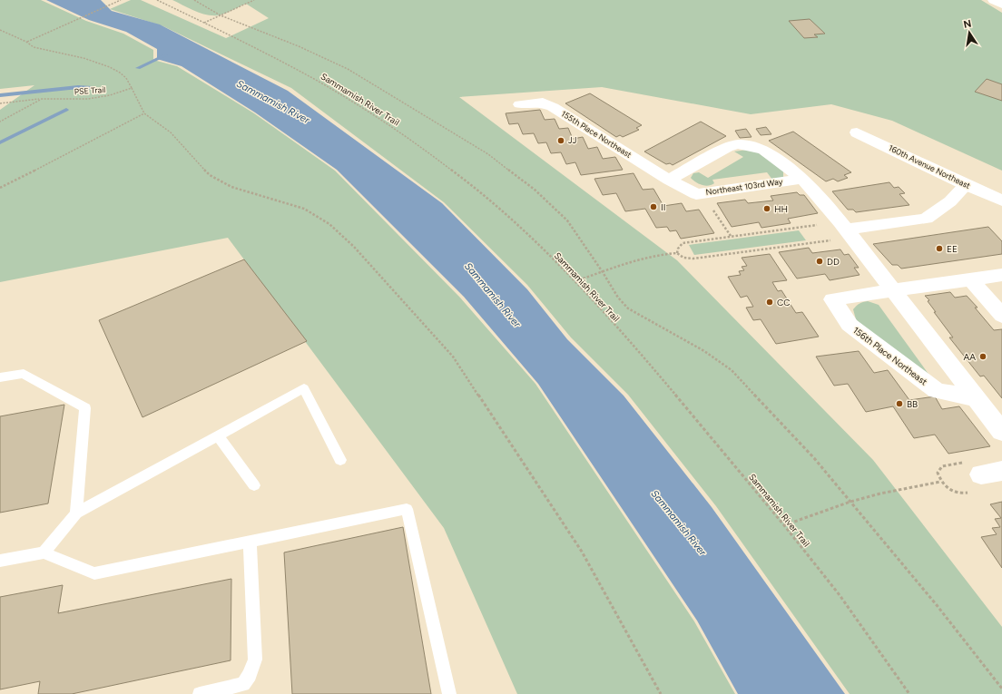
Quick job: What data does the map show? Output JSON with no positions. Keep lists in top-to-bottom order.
{
  "streets": {
    "street": [
      "155th Place Northeast",
      "160th Avenue Northeast",
      "Northeast 103rd Way",
      "156th Place Northeast"
    ],
    "path": ["PSE Trail", "Sammamish River Trail"]
  },
  "crossings": [
    ["155th Place Northeast", "Northeast 103rd Way"]
  ],
  "water": ["Sammamish River"],
  "places": [
    "JJ",
    "II",
    "HH",
    "EE",
    "DD",
    "CC",
    "AA",
    "BB"
  ],
  "north": "top"
}
